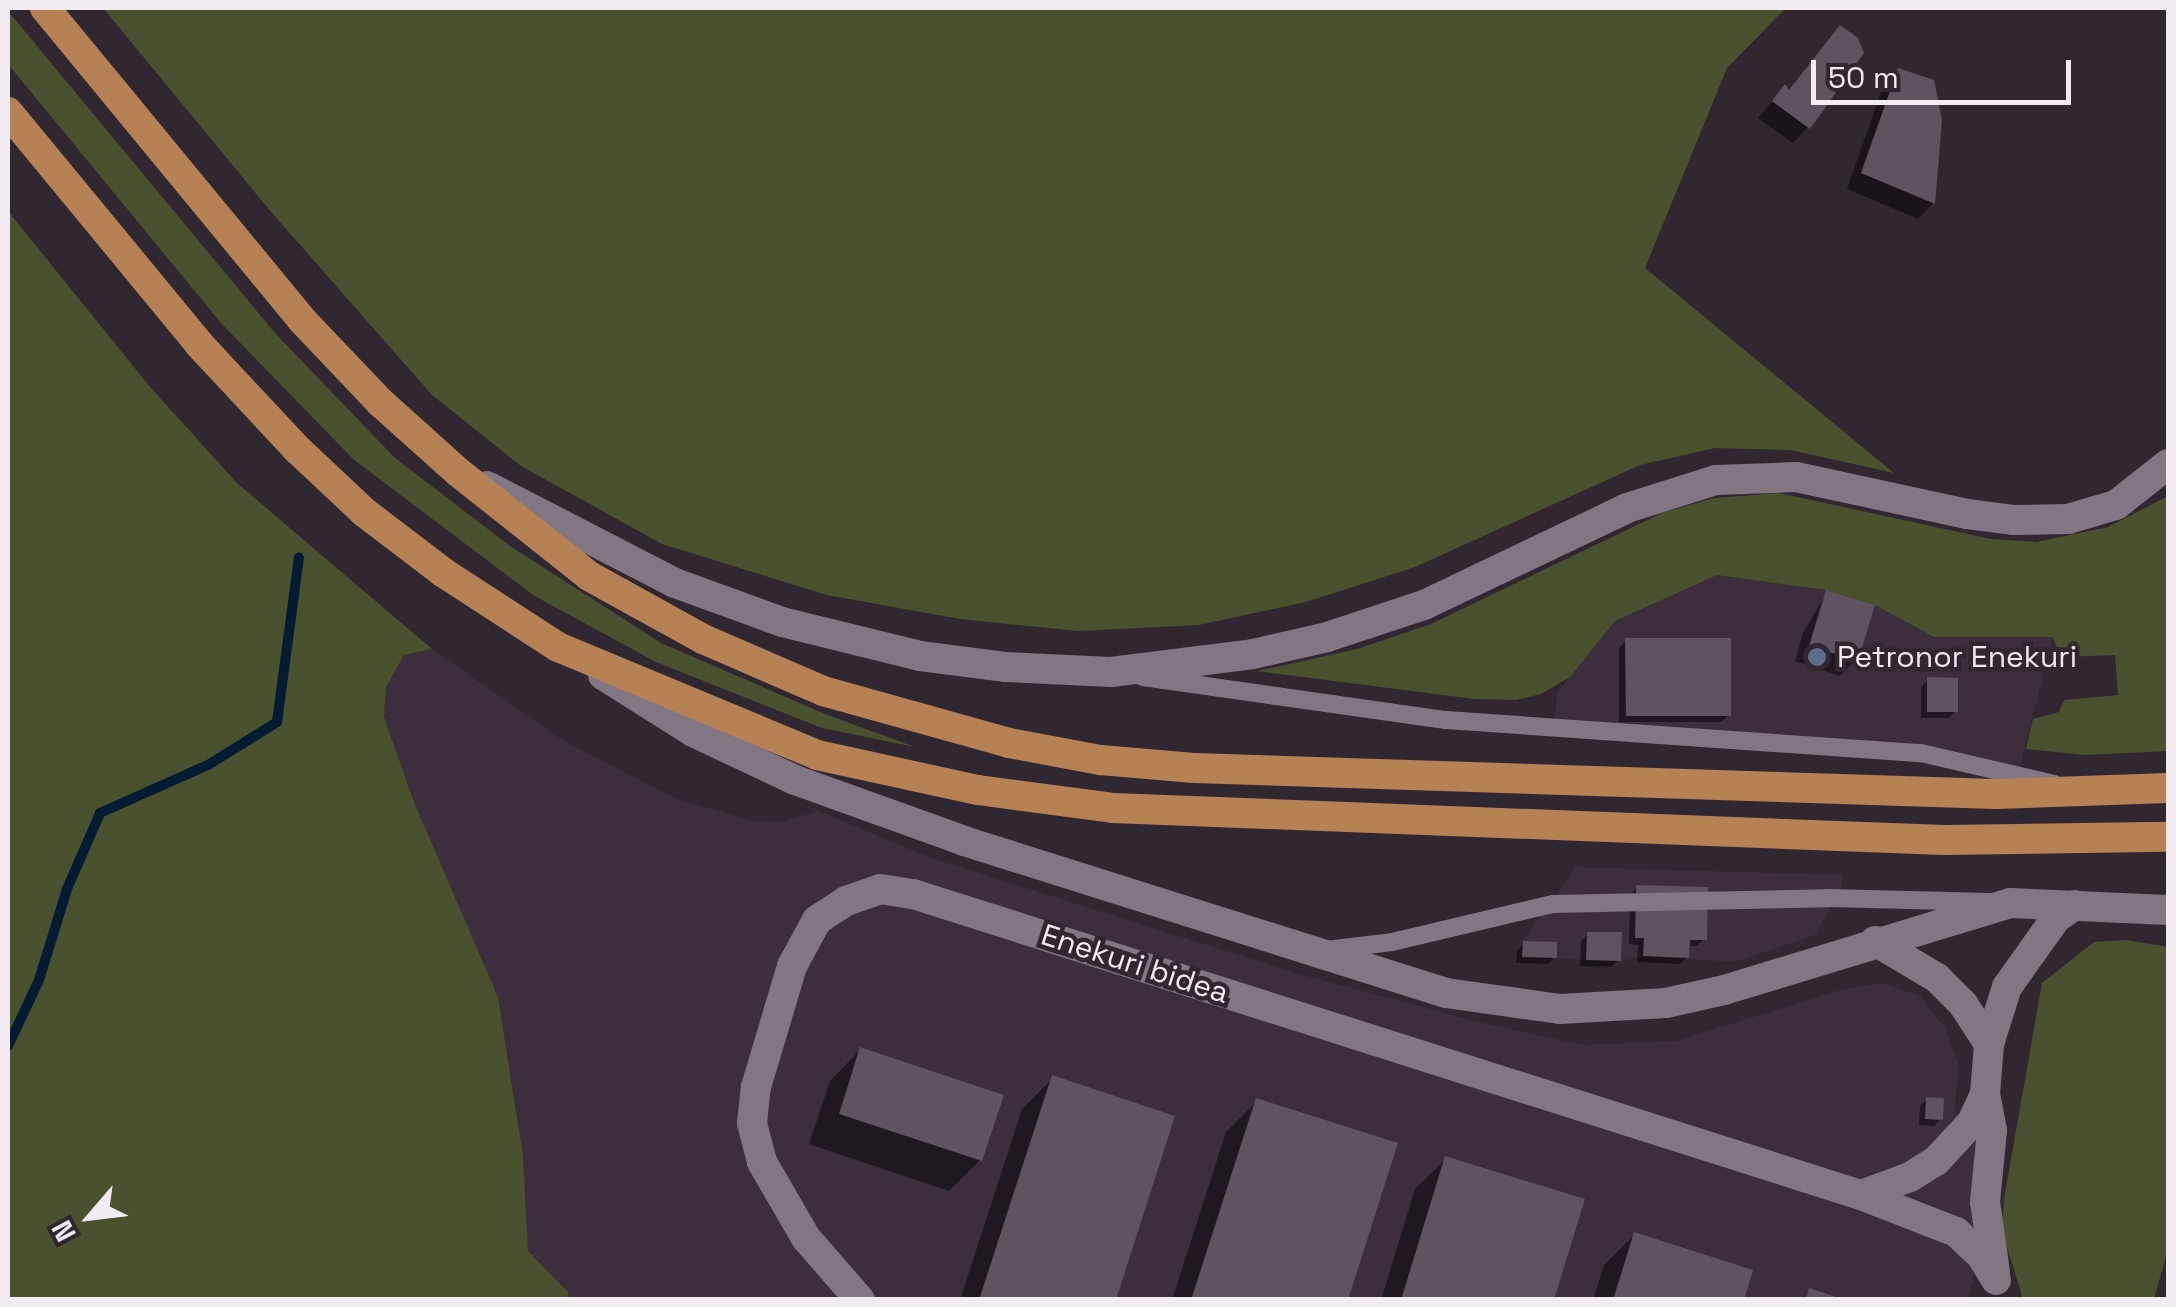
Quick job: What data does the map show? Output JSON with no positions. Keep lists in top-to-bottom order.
{
  "streets": {
    "street": ["Enekuri bidea"]
  },
  "places": ["Petronor Enekuri"],
  "scale_bar": "50 m",
  "north": "bottom left"
}
